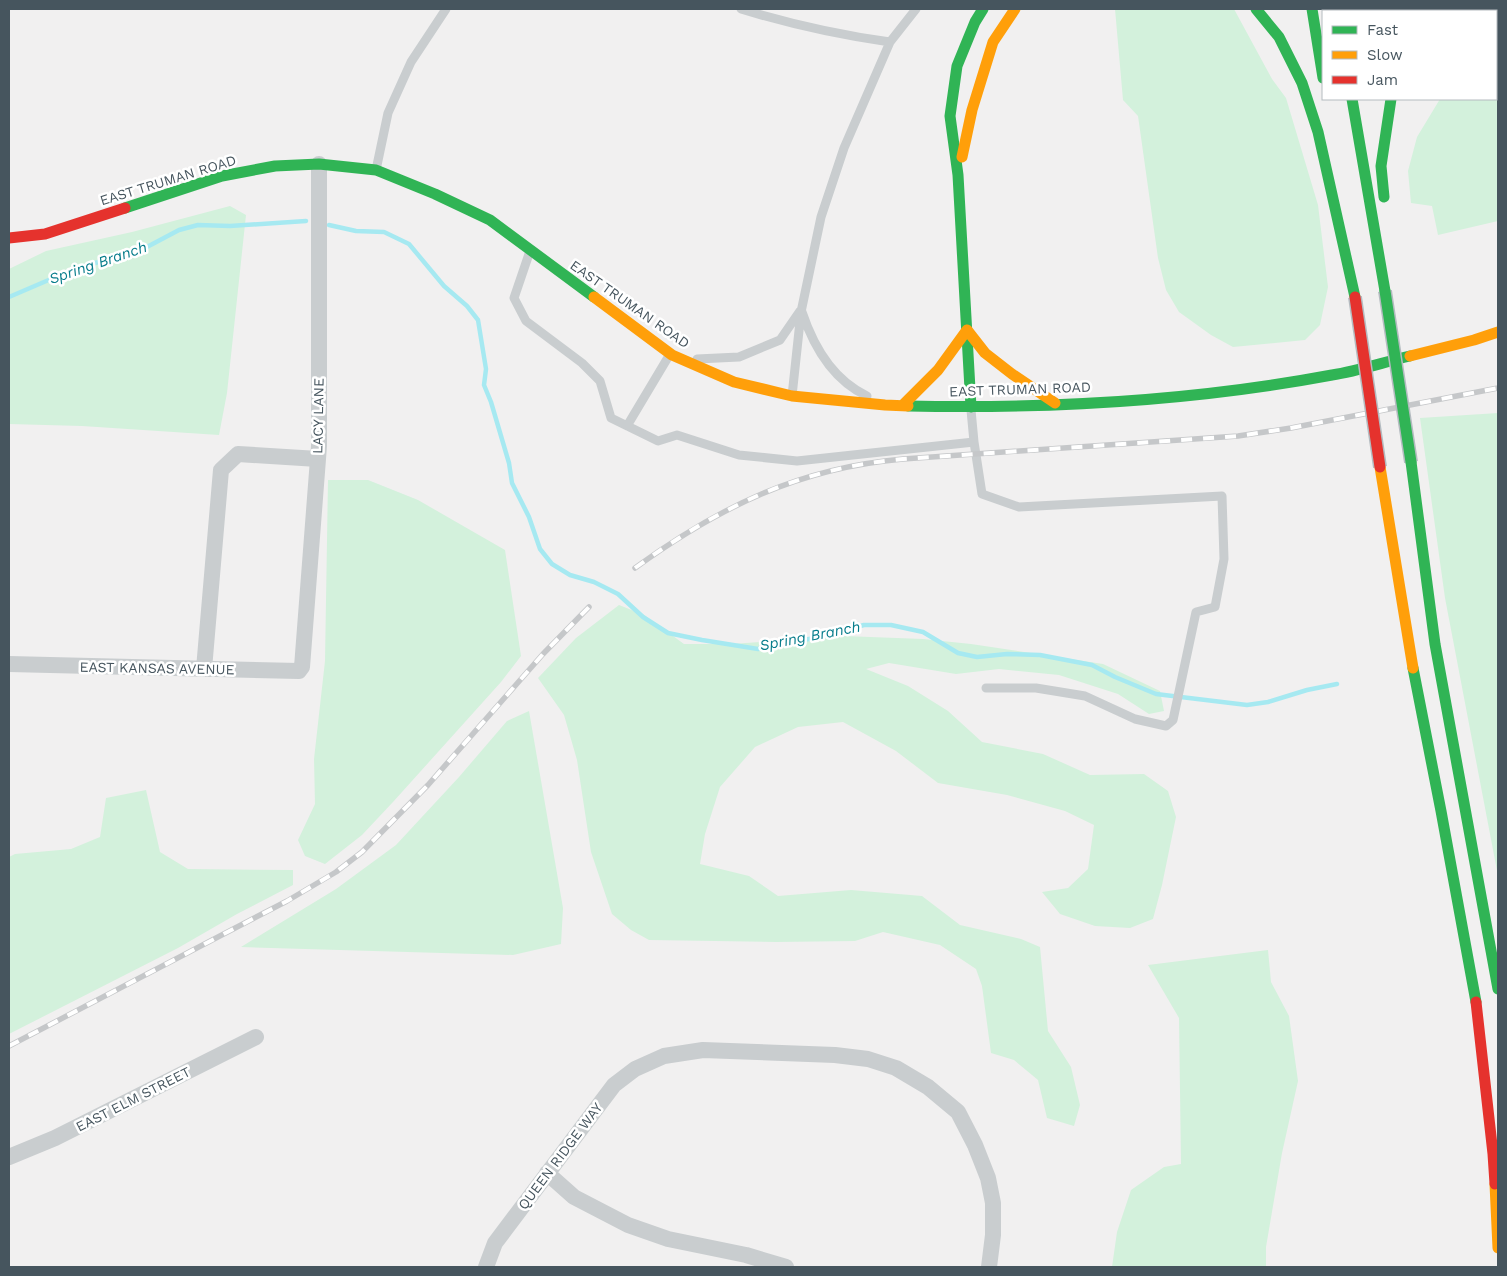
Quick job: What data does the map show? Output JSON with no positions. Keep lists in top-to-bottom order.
{
  "streets": {
    "main road": ["EAST TRUMAN ROAD"],
    "street": [
      "LACY LANE",
      "EAST KANSAS AVENUE",
      "EAST ELM STREET",
      "QUEEN RIDGE WAY"
    ]
  },
  "crossings": [
    ["EAST TRUMAN ROAD", "LACY LANE"],
    ["LACY LANE", "EAST KANSAS AVENUE"]
  ],
  "water": ["Spring Branch"],
  "legend": ["Fast", "Slow", "Jam"]
}
